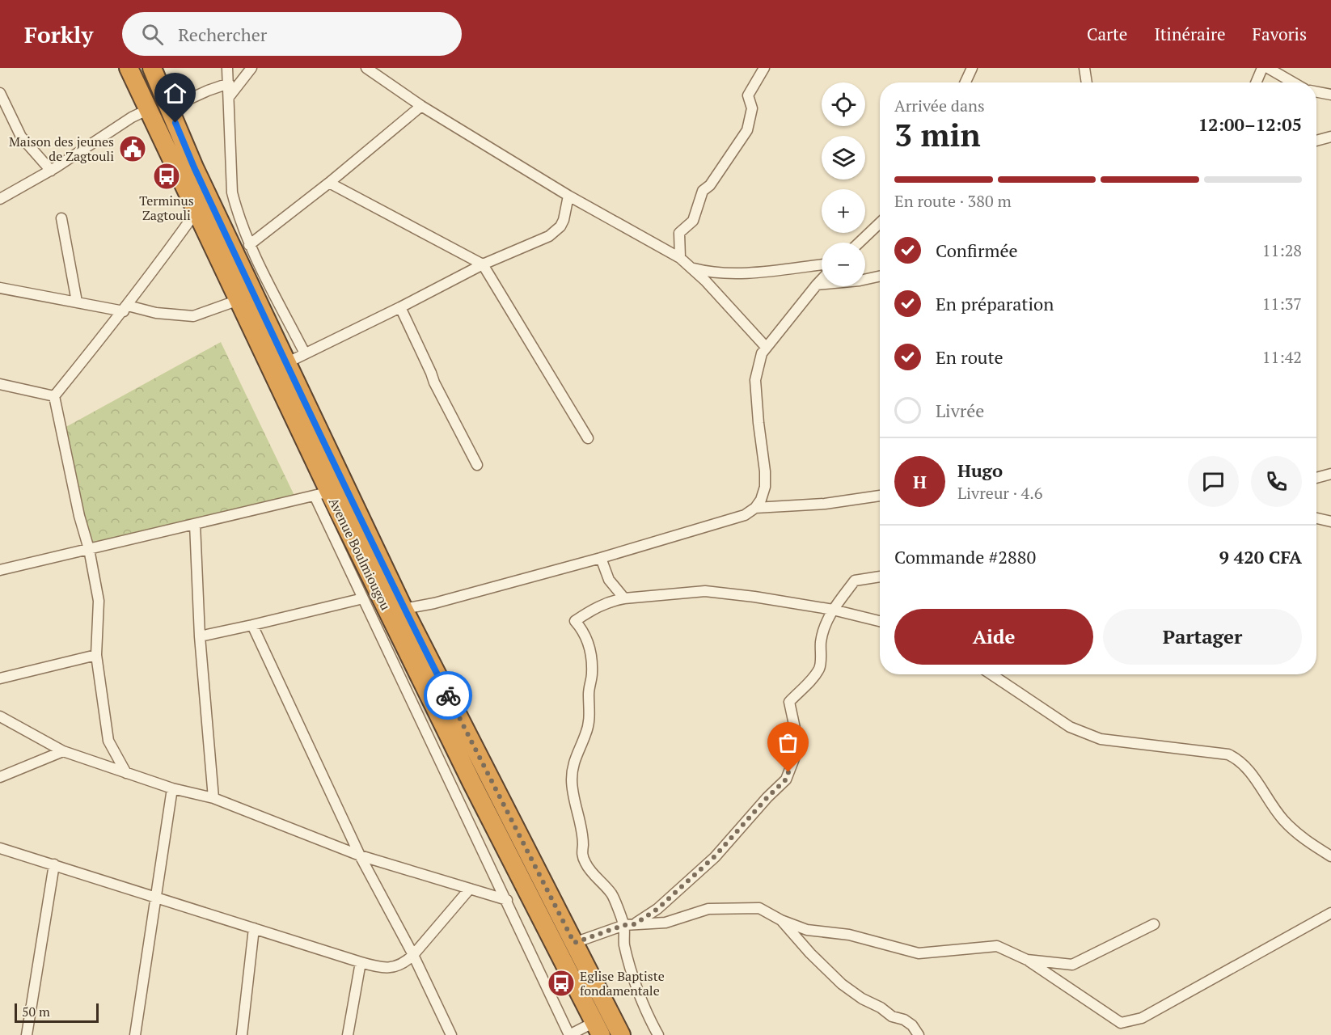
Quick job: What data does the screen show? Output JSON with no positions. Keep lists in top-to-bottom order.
{
  "streets": {
    "highway": ["Avenue Boulmiougou"]
  },
  "places": {
    "public building": ["Maison des jeunes de Zagtouli"],
    "bus stop": ["Terminus Zagtouli", "Eglise Baptiste fondamentale"]
  },
  "scale_bar": "50 m",
  "page": {
    "header": "Forkly",
    "search": "Rechercher",
    "nav": ["Carte", "Itinéraire", "Favoris"],
    "map_buttons": ["+", "−"],
    "heading": ["3 min", "Arrivée dans", "12:00–12:05"],
    "panel": [
      "Hugo",
      "Livreur · 4.6",
      "Commande #2880",
      "9 420 CFA"
    ],
    "bar": "En route · 380 m",
    "list": [
      ["Confirmée", "11:28"],
      ["En préparation", "11:37"],
      ["En route", "11:42"],
      "Livrée"
    ],
    "round": "H",
    "buttons": ["Aide", "Partager"],
    "scale": "50 m"
  }
}
